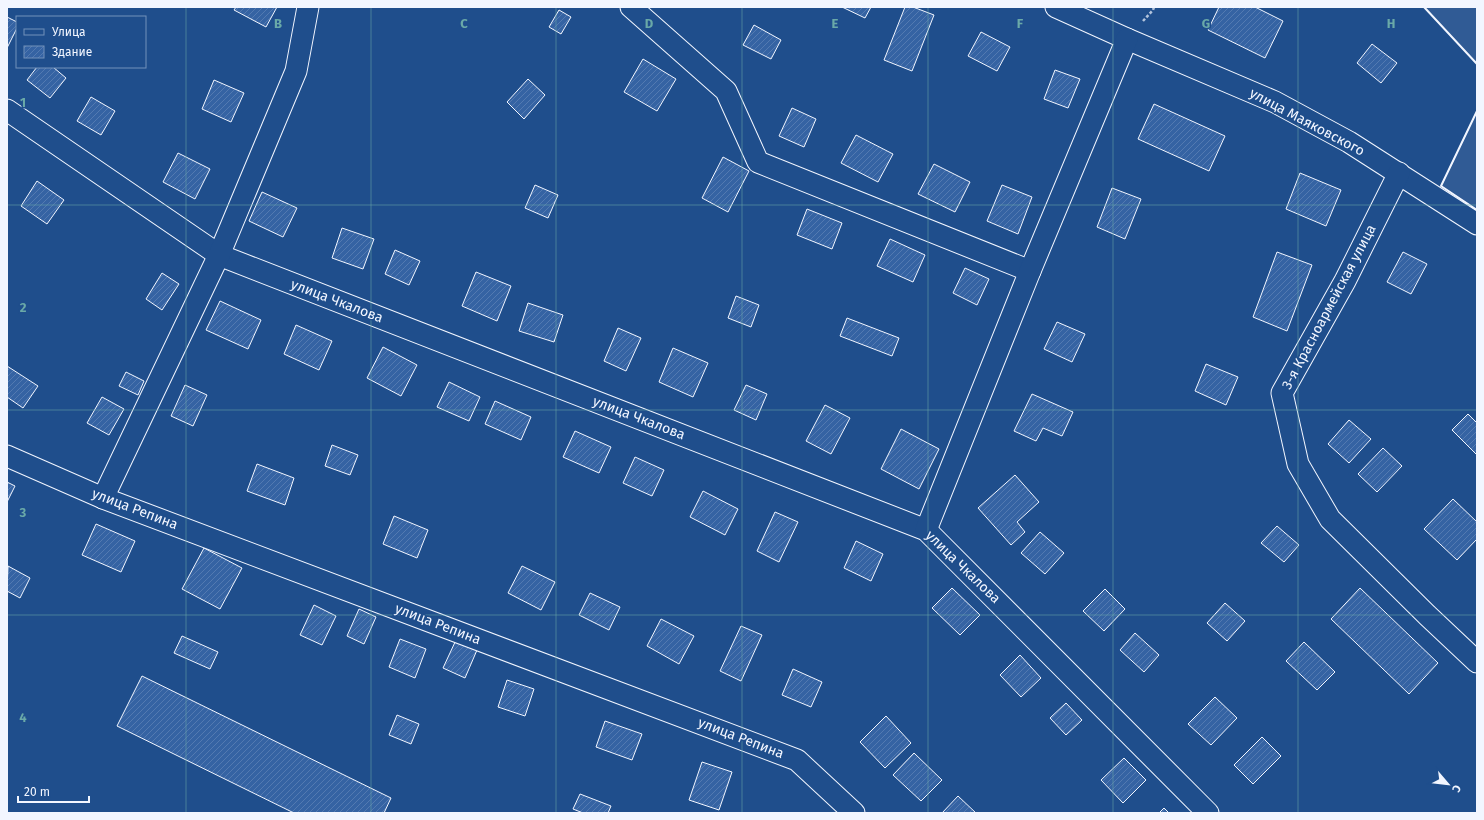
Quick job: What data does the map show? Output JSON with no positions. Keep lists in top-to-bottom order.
{
  "streets": {
    "street": [
      "улица Маяковского",
      "улица Чкалова",
      "3-я Красноармейская улица",
      "улица Репина"
    ]
  },
  "crossings": [
    ["улица Маяковского", "3-я Красноармейская улица"]
  ],
  "legend": ["Улица", "Здание"],
  "scale_bar": "20 m",
  "north": "bottom right",
  "grid": {
    "columns": [
      "B",
      "C",
      "D",
      "E",
      "F",
      "G",
      "H"
    ],
    "rows": [
      "1",
      "2",
      "3",
      "4"
    ]
  }
}
